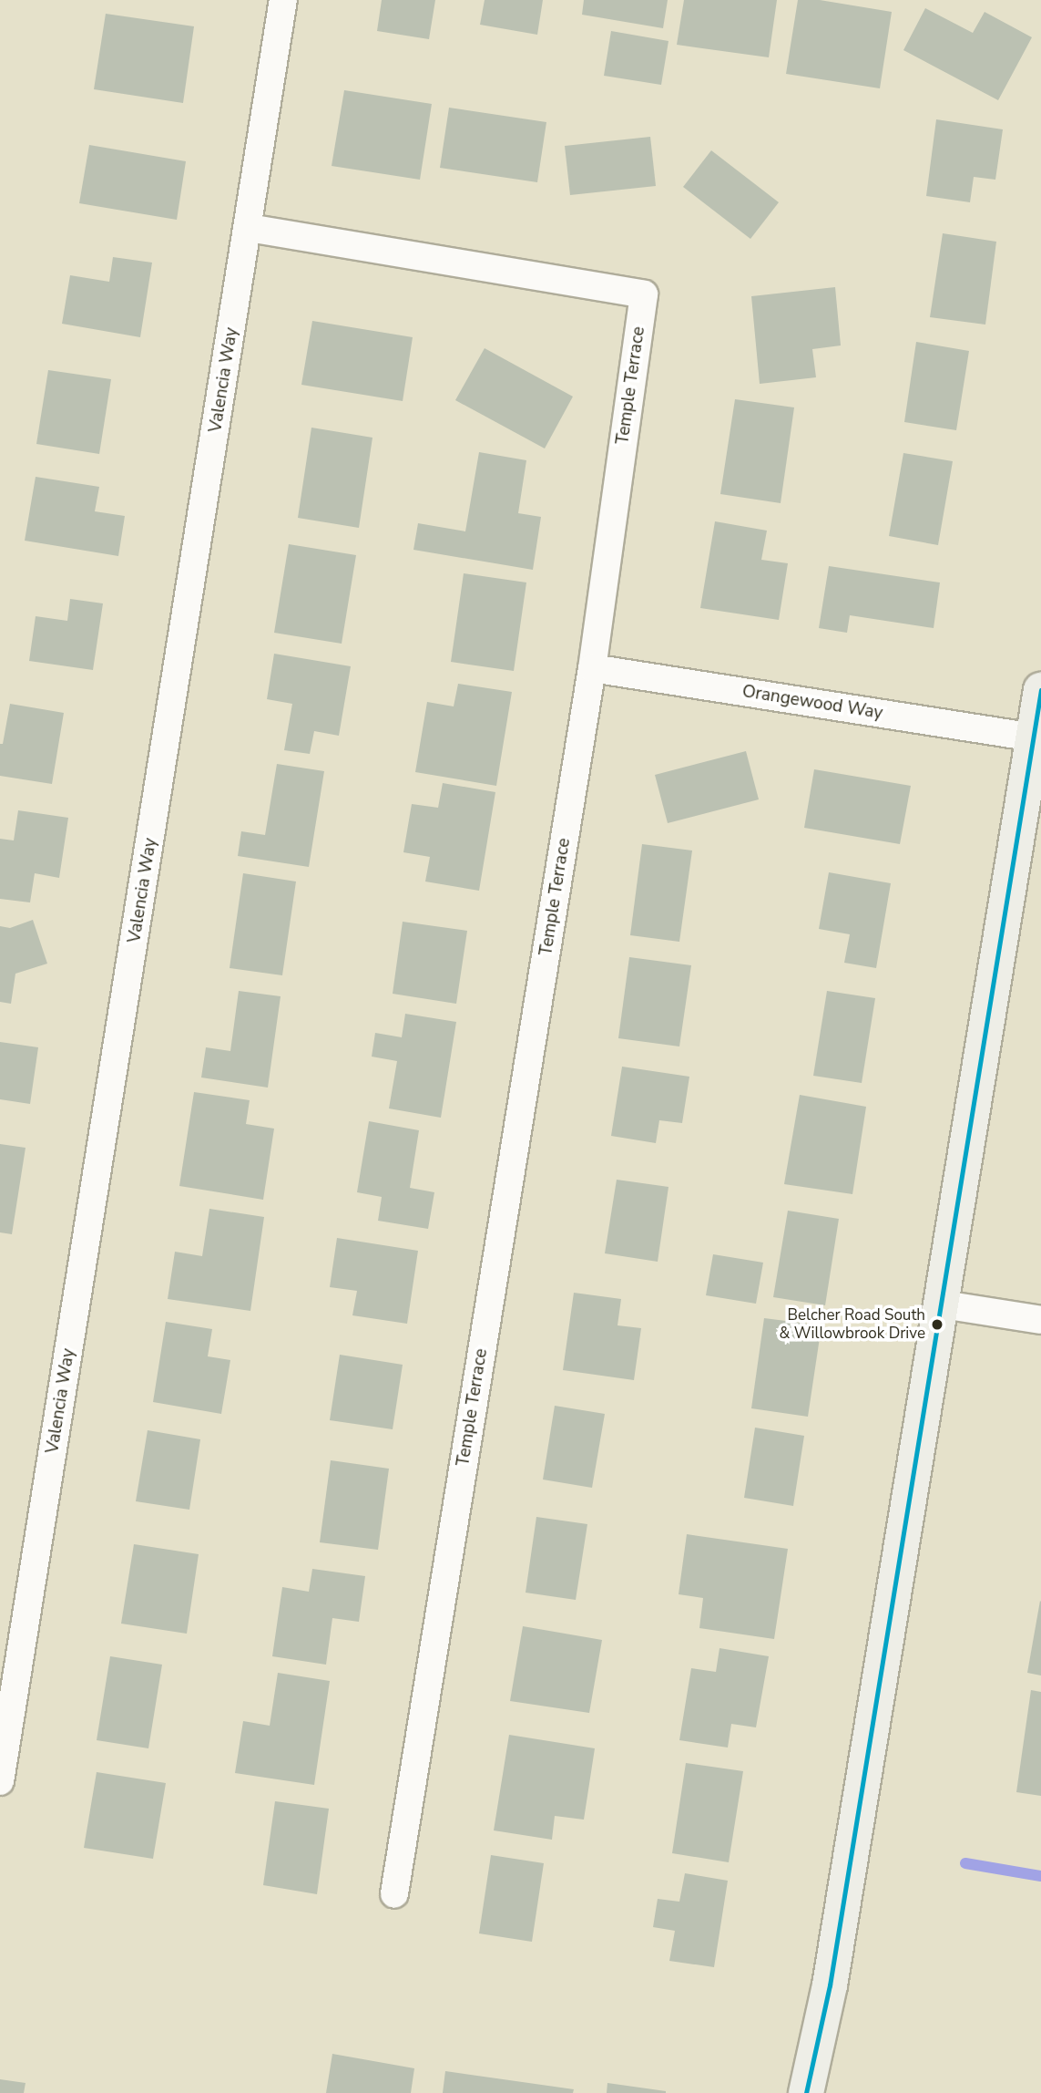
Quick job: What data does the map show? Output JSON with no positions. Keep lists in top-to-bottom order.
{
  "streets": {
    "street": ["Valencia Way", "Temple Terrace", "Orangewood Way"]
  },
  "crossings": [
    ["Valencia Way", "Temple Terrace"],
    ["Temple Terrace", "Orangewood Way"]
  ],
  "places": ["Belcher Road South & Willowbrook Drive"]
}
